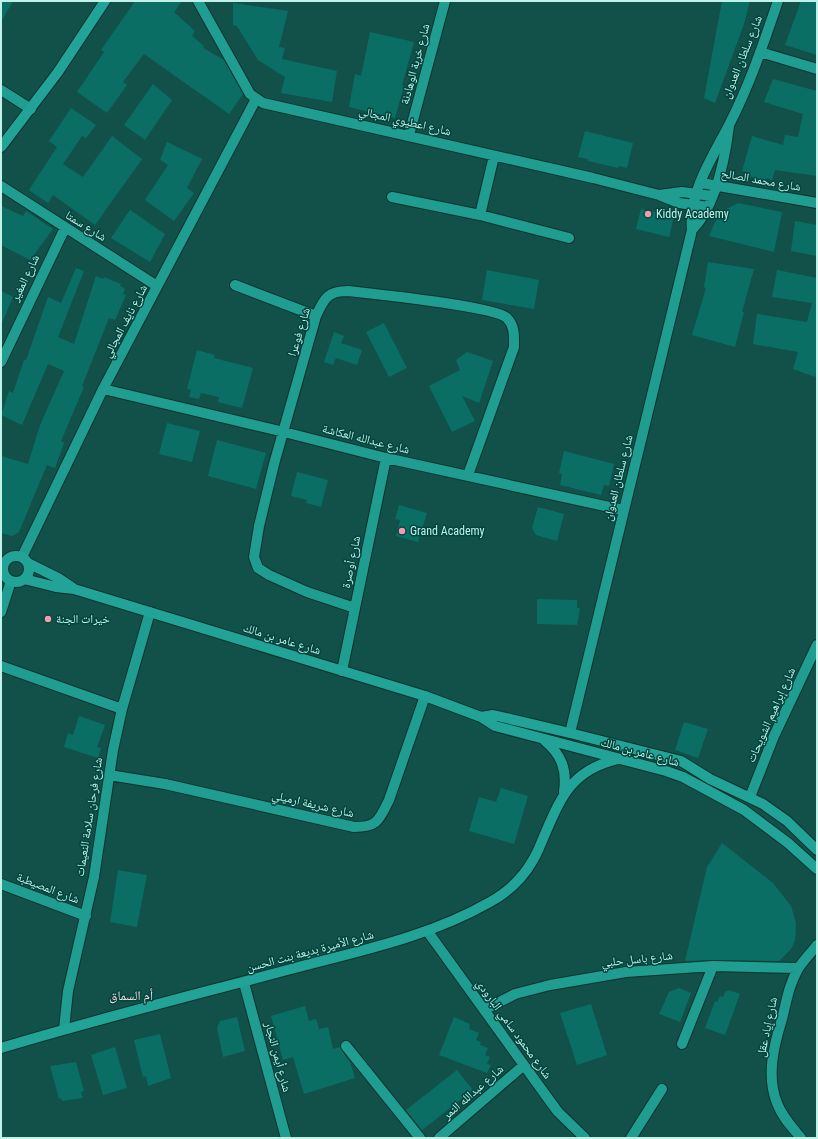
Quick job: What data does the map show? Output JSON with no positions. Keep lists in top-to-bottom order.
{
  "streets": {
    "street": [
      "شارع سلطان العدوان",
      "شارع خربة الوهادنة",
      "شارع اعطيوي المجالي",
      "شارع محمد الصالح",
      "شارع سمتا",
      "شارع المغير",
      "شارع نايف المجالي",
      "شارع فوعرا",
      "شارع عبدالله العكاشة",
      "شارع أوصرة",
      "شارع عامر بن مالك",
      "شارع إبراهيم الشويحات",
      "شارع شريفة ارميلي",
      "شارع فرحان سلامة النعيمات",
      "شارع المصيطبة",
      "شارع الأميرة بديعة بنت الحسن",
      "شارع باسل حلبي",
      "شارع إياد عقل",
      "شارع محمود سامي البارودي",
      "شارع أيمن النجار",
      "شارع عبدالله النمر"
    ]
  },
  "crossings": [
    ["شارع سلطان العدوان", "شارع اعطيوي المجالي"],
    ["شارع سلطان العدوان", "شارع محمد الصالح"],
    ["شارع سلطان العدوان", "شارع عبدالله العكاشة"],
    ["شارع سلطان العدوان", "شارع عامر بن مالك"],
    ["شارع خربة الوهادنة", "شارع اعطيوي المجالي"],
    ["شارع اعطيوي المجالي", "شارع نايف المجالي"],
    ["شارع سمتا", "شارع المغير"],
    ["شارع سمتا", "شارع نايف المجالي"],
    ["شارع نايف المجالي", "شارع عبدالله العكاشة"],
    ["شارع نايف المجالي", "شارع عامر بن مالك"],
    ["شارع فوعرا", "شارع عبدالله العكاشة"],
    ["شارع فوعرا", "شارع أوصرة"],
    ["شارع عبدالله العكاشة", "شارع أوصرة"],
    ["شارع أوصرة", "شارع عامر بن مالك"],
    ["شارع عامر بن مالك", "شارع إبراهيم الشويحات"],
    ["شارع عامر بن مالك", "شارع شريفة ارميلي"],
    ["شارع عامر بن مالك", "شارع فرحان سلامة النعيمات"],
    ["شارع عامر بن مالك", "شارع الأميرة بديعة بنت الحسن"],
    ["شارع شريفة ارميلي", "شارع فرحان سلامة النعيمات"],
    ["شارع فرحان سلامة النعيمات", "شارع المصيطبة"],
    ["شارع فرحان سلامة النعيمات", "شارع الأميرة بديعة بنت الحسن"],
    ["شارع الأميرة بديعة بنت الحسن", "شارع محمود سامي البارودي"],
    ["شارع الأميرة بديعة بنت الحسن", "شارع أيمن النجار"],
    ["شارع باسل حلبي", "شارع إياد عقل"],
    ["شارع باسل حلبي", "شارع محمود سامي البارودي"],
    ["شارع محمود سامي البارودي", "شارع عبدالله النمر"]
  ],
  "districts": ["أم السماق"],
  "places": ["Kiddy Academy", "Grand Academy", "خيرات الجنة"]
}
